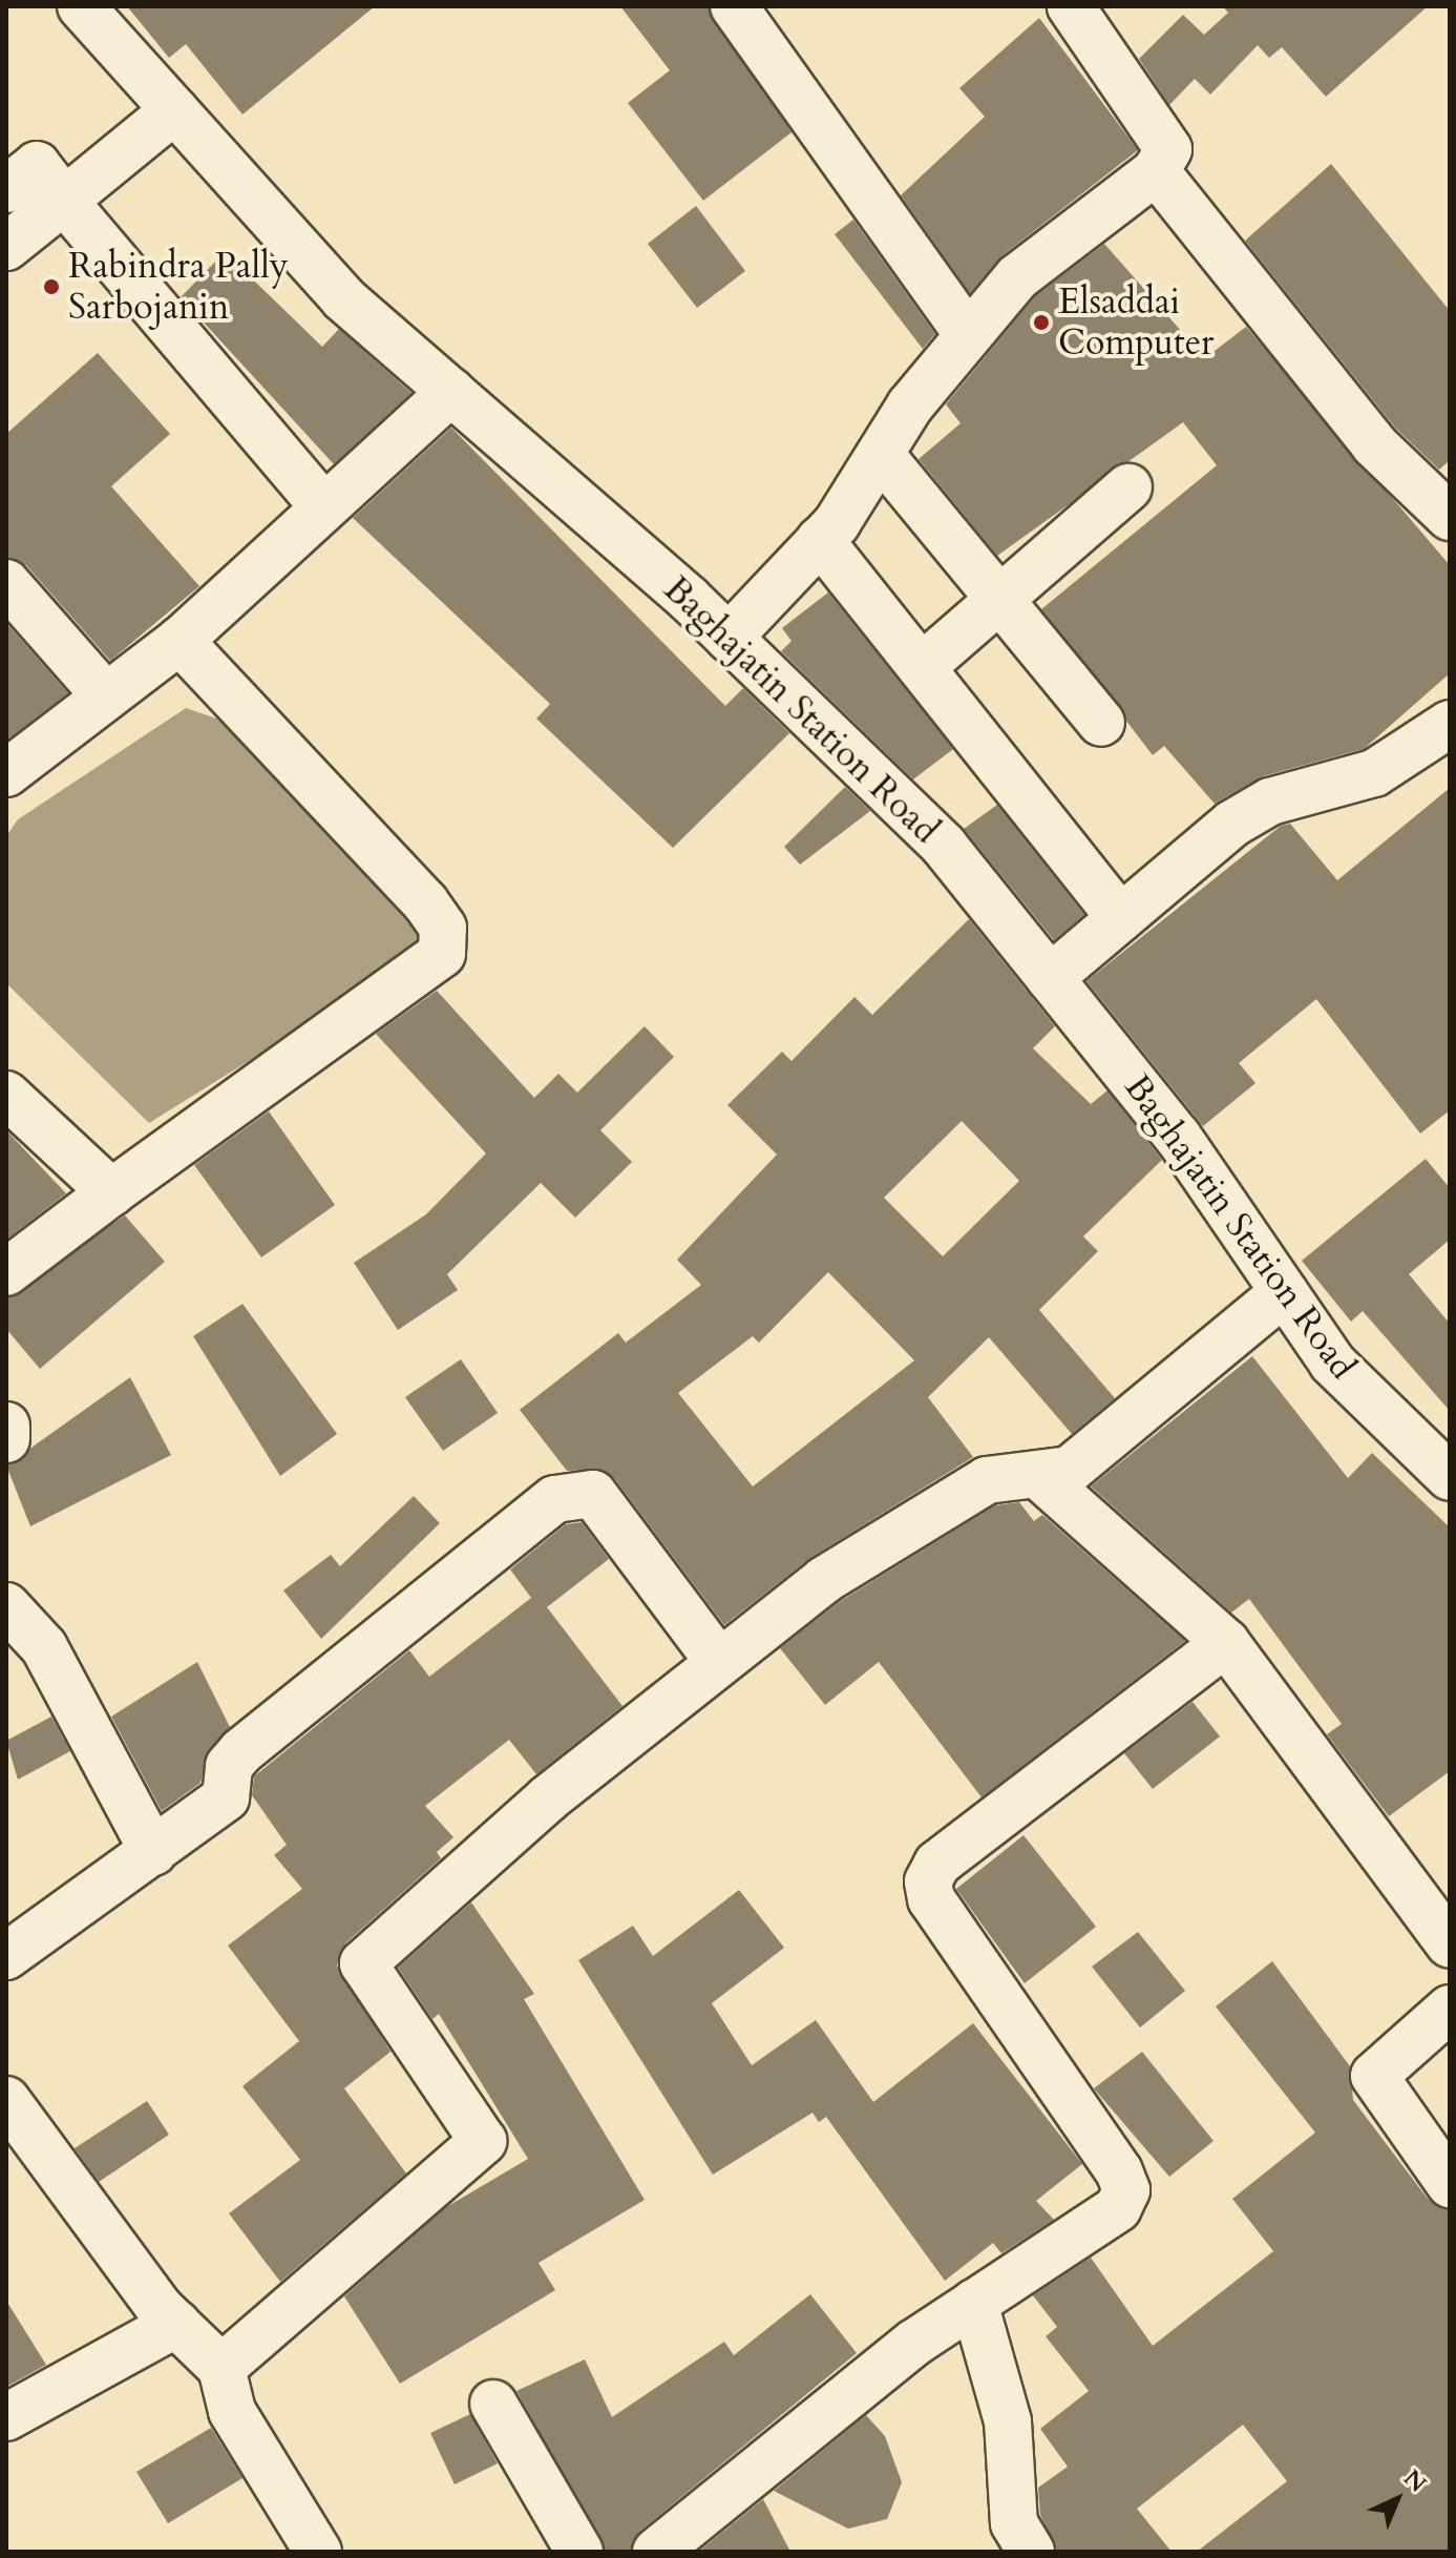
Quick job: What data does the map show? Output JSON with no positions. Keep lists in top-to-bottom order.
{
  "streets": {
    "street": ["Baghajatin Station Road"]
  },
  "places": ["Rabindra Pally Sarbojanin", "Elsaddai Computer"],
  "north": "top right"
}
